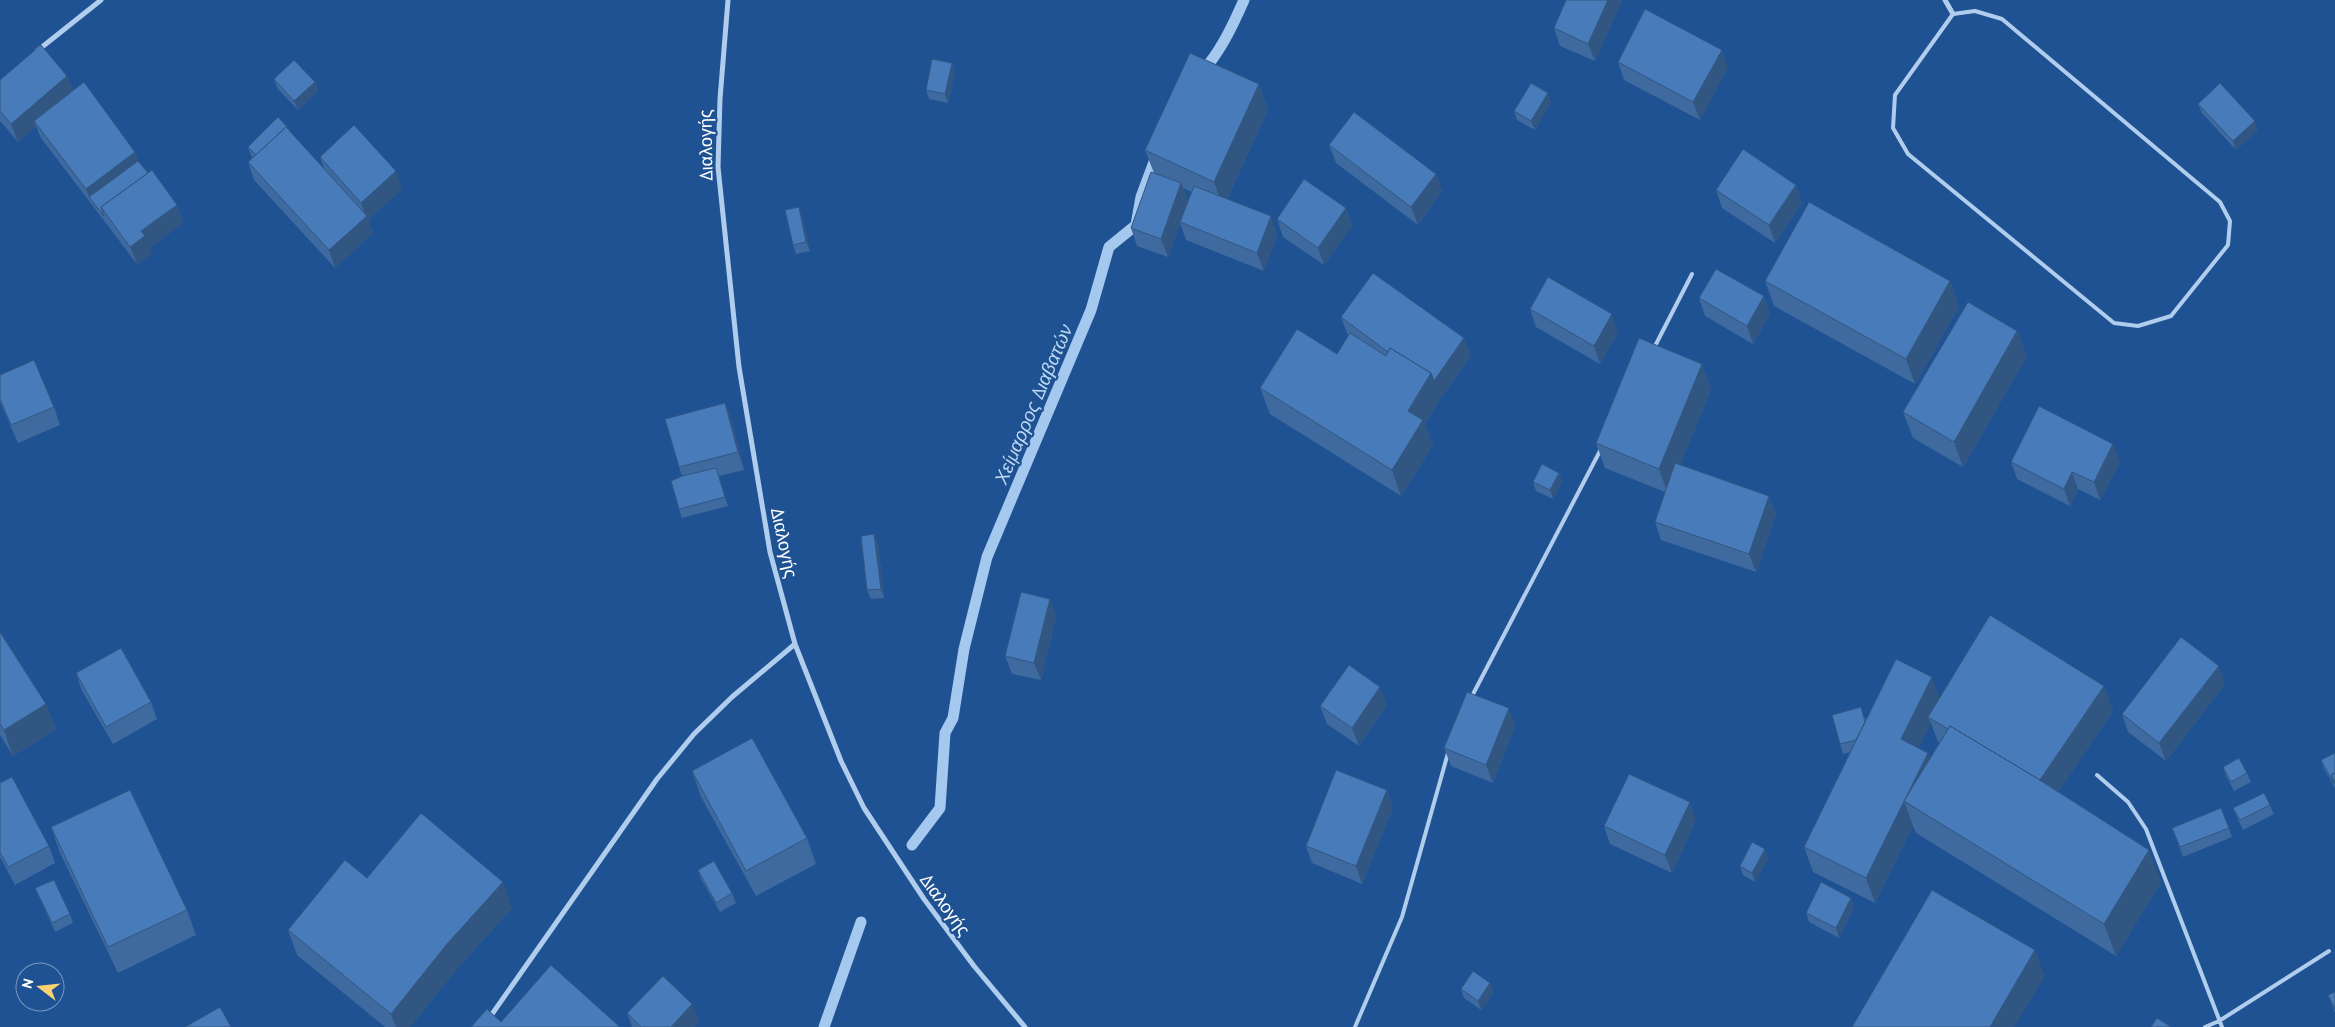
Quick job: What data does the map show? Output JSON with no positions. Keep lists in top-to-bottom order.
{
  "streets": {
    "street": ["Διαλογής"]
  },
  "water": ["Χείμαρρος Διαβατών"],
  "north": "left"
}
